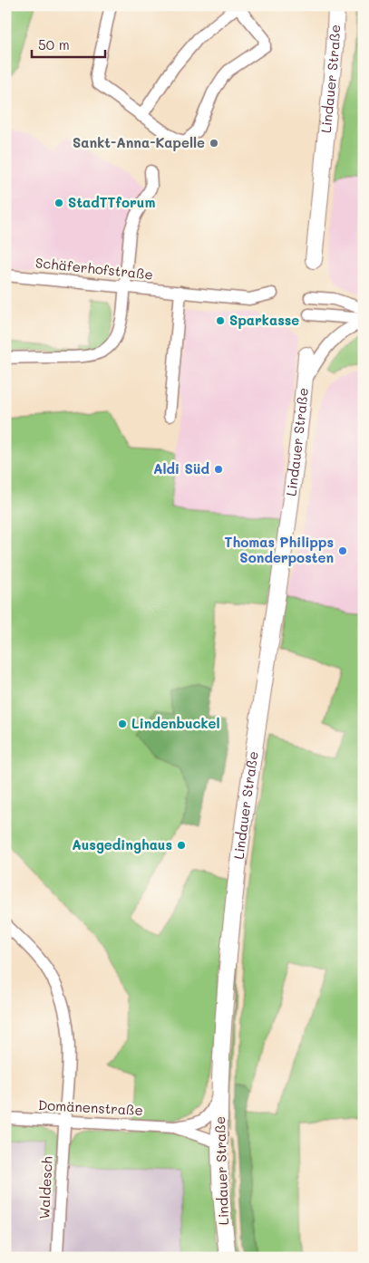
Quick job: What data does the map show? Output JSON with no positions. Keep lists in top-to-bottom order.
{
  "streets": {
    "main road": ["Lindauer Straße"],
    "street": ["Schäferhofstraße", "Domänenstraße", "Waldesch"]
  },
  "crossings": [
    ["Lindauer Straße", "Domänenstraße"],
    ["Domänenstraße", "Waldesch"]
  ],
  "places": [
    "Sankt-Anna-Kapelle",
    "StadTTforum",
    "Sparkasse",
    "Aldi Süd",
    "Thomas Philipps Sonderposten",
    "Lindenbuckel",
    "Ausgedinghaus"
  ],
  "scale_bar": "50 m"
}
